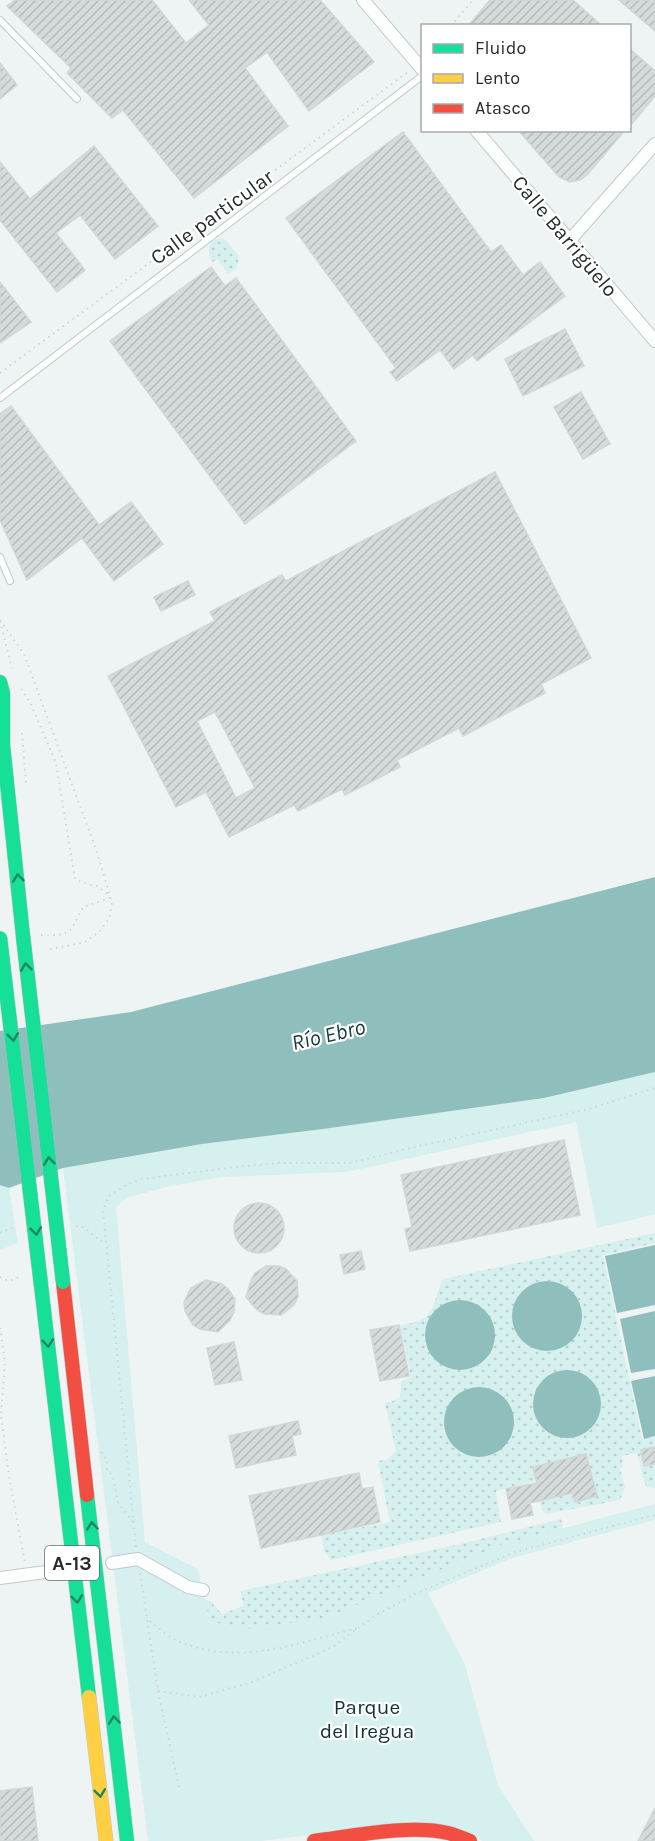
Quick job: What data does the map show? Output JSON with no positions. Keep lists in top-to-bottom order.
{
  "streets": {
    "main road": ["A-13"],
    "street": ["Calle Barrigüelo"],
    "path": ["Calle particular"]
  },
  "water": ["Río Ebro"],
  "parks": ["Parque del Iregua"],
  "legend": ["Fluido", "Lento", "Atasco"]
}
